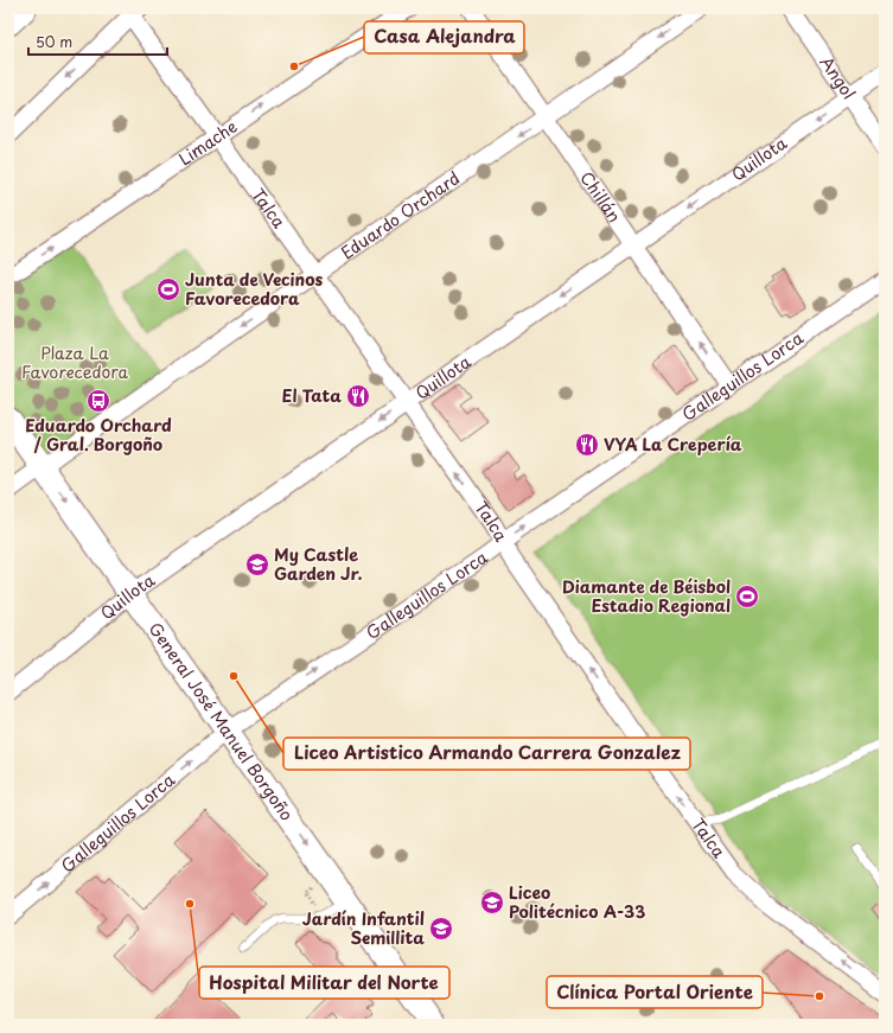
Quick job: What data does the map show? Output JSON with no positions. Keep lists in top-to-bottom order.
{
  "streets": {
    "street": [
      "Angol",
      "Limache",
      "Quillota",
      "Chillán",
      "Talca",
      "Eduardo Orchard",
      "Galleguillos Lorca",
      "General José Manuel Borgoño"
    ]
  },
  "crossings": [
    ["Angol", "Quillota"],
    ["Limache", "Talca"],
    ["Quillota", "Chillán"],
    ["Quillota", "Talca"],
    ["Quillota", "General José Manuel Borgoño"],
    ["Chillán", "Eduardo Orchard"],
    ["Chillán", "Galleguillos Lorca"],
    ["Talca", "Eduardo Orchard"],
    ["Talca", "Galleguillos Lorca"],
    ["Eduardo Orchard", "General José Manuel Borgoño"],
    ["Galleguillos Lorca", "General José Manuel Borgoño"]
  ],
  "one_way": [
    "Quillota",
    "Chillán",
    "Talca",
    "Eduardo Orchard",
    "Galleguillos Lorca",
    "General José Manuel Borgoño"
  ],
  "parks": ["Plaza La Favorecedora"],
  "places": {
    "other": [
      "Casa Alejandra",
      "Liceo Artistico Armando Carrera Gonzalez",
      "Hospital Militar del Norte",
      "Clínica Portal Oriente"
    ],
    "sports": ["Junta de Vecinos Favorecedora", "Diamante de Béisbol Estadio Regional"],
    "restaurant": ["El Tata", "VYA La Crepería"],
    "bus stop": ["Eduardo Orchard / Gral. Borgoño"],
    "school or university": ["My Castle Garden Jr.", "Liceo Politécnico A-33", "Jardín Infantil Semillita"]
  },
  "scale_bar": "50 m"
}
